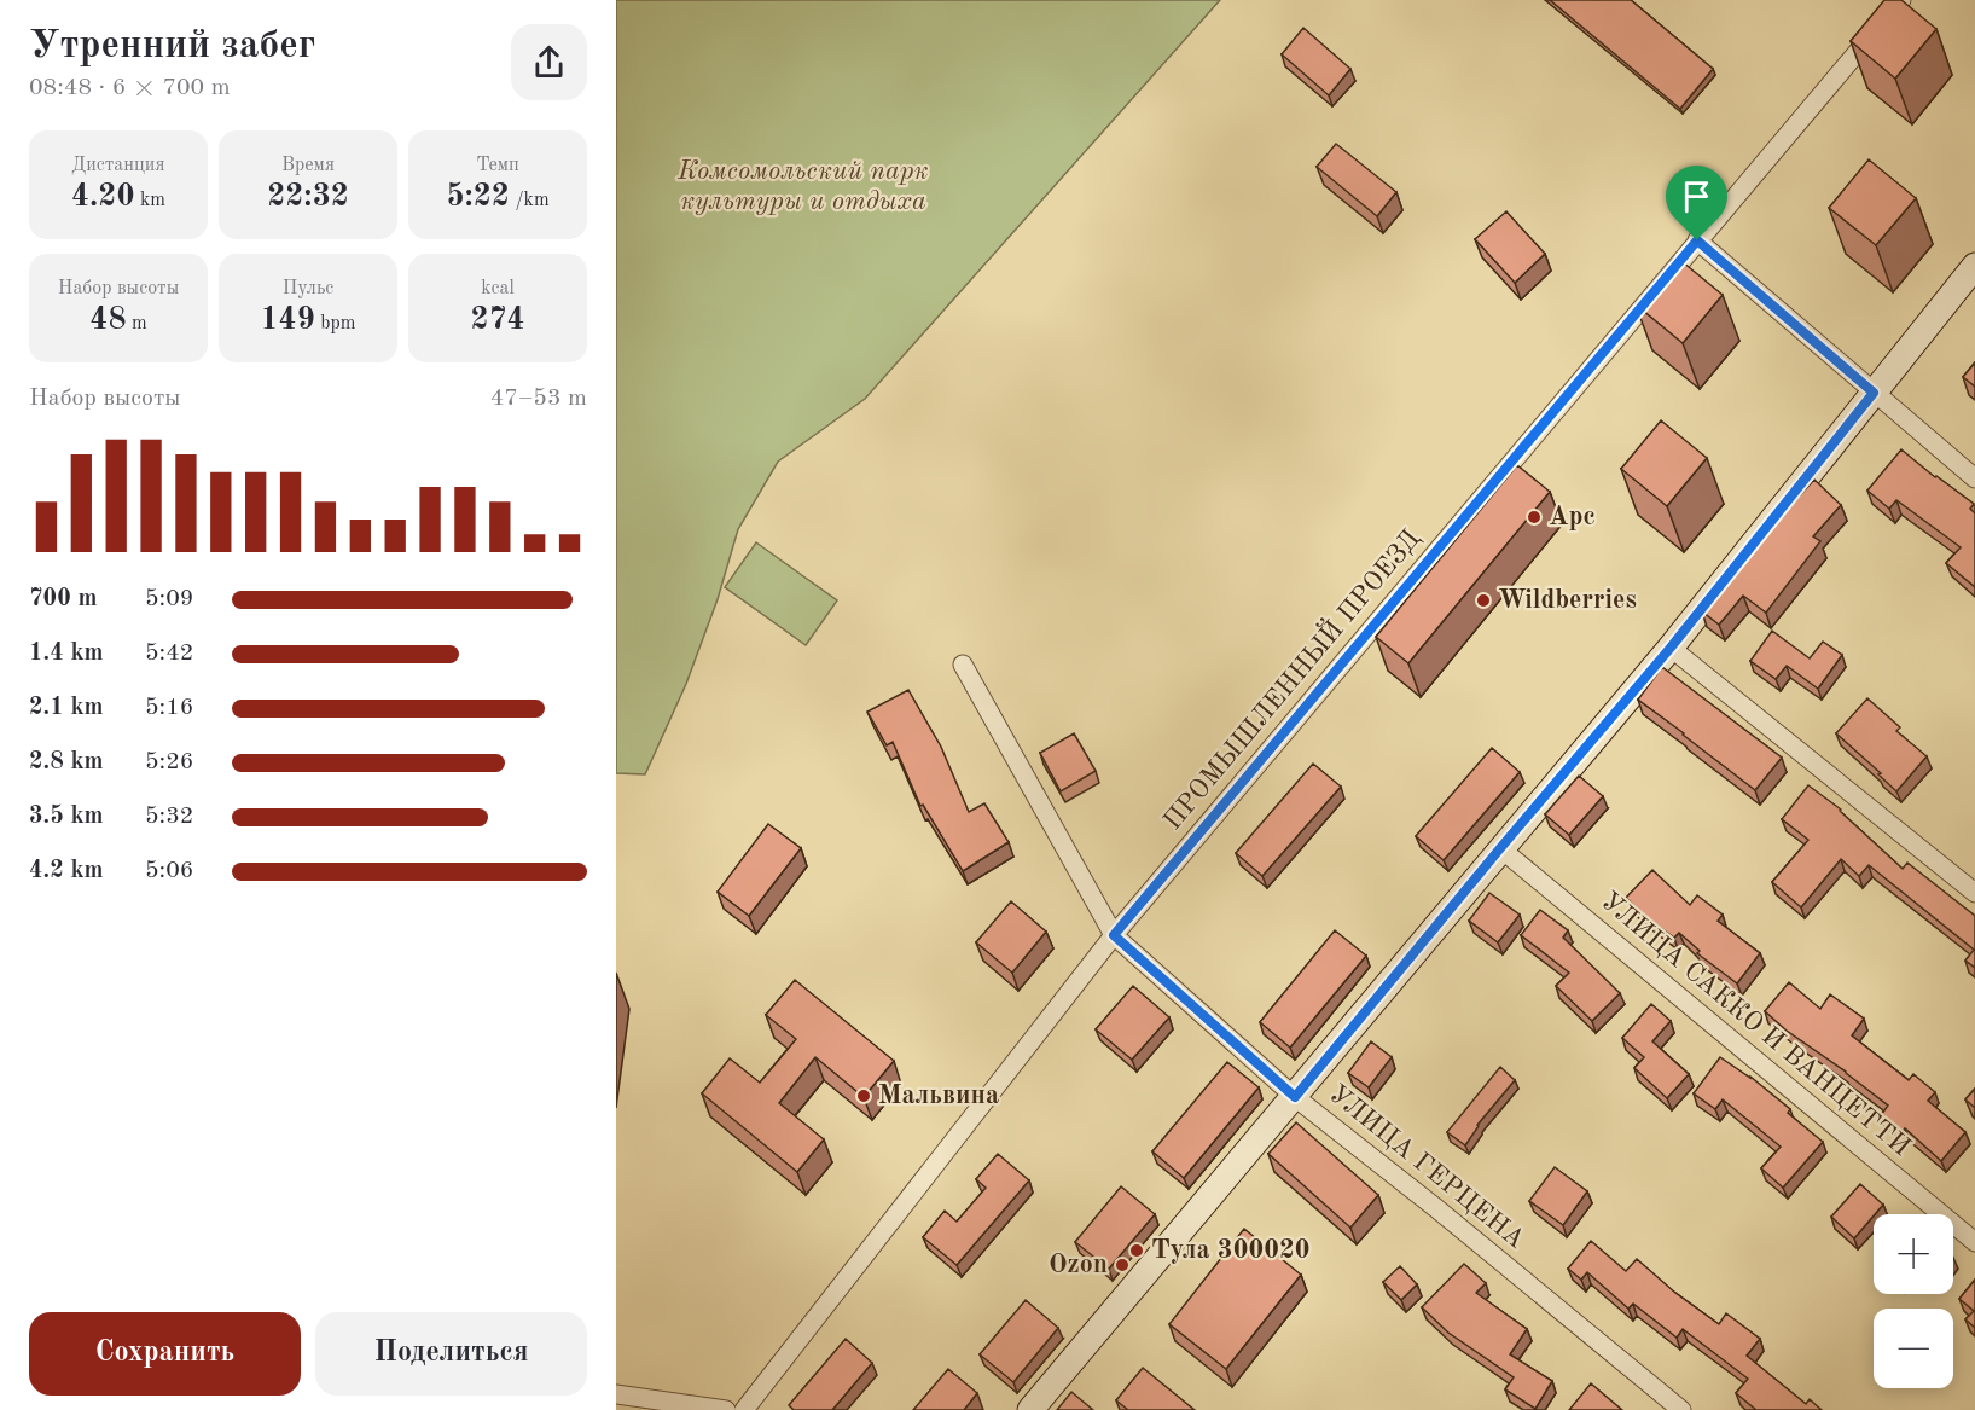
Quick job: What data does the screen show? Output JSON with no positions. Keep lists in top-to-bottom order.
{
  "streets": {
    "street": ["ПРОМЫШЛЕННЫЙ ПРОЕЗД", "УЛИЦА САККО И ВАНЦЕТТИ", "УЛИЦА ГЕРЦЕНА"]
  },
  "crossings": [
    ["ПРОМЫШЛЕННЫЙ ПРОЕЗД", "УЛИЦА ГЕРЦЕНА"]
  ],
  "parks": ["Комсомольский парк культуры и отдыха"],
  "places": [
    "Арс",
    "Wildberries",
    "Мальвина",
    "Тула 300020",
    "Ozon"
  ],
  "page": {
    "heading": ["Утренний забег", "08:48 · 6 × 700 m"],
    "stats": [
      ["Дистанция", "4.20 km"],
      ["Время", "22:32"],
      ["Темп", "5:22 /km"],
      ["Набор высоты", "48 m"],
      ["Пульс", "149 bpm"],
      ["kcal", "274"]
    ],
    "chart": ["Набор высоты", "47–53 m"],
    "list": [
      {
        "name": "700 m",
        "note": "5:09"
      },
      {
        "name": "1.4 km",
        "note": "5:42"
      },
      {
        "name": "2.1 km",
        "note": "5:16"
      },
      {
        "name": "2.8 km",
        "note": "5:26"
      },
      {
        "name": "3.5 km",
        "note": "5:32"
      },
      {
        "name": "4.2 km",
        "note": "5:06"
      }
    ],
    "map_buttons": ["+", "−"],
    "buttons": ["Сохранить", "Поделиться"]
  }
}
